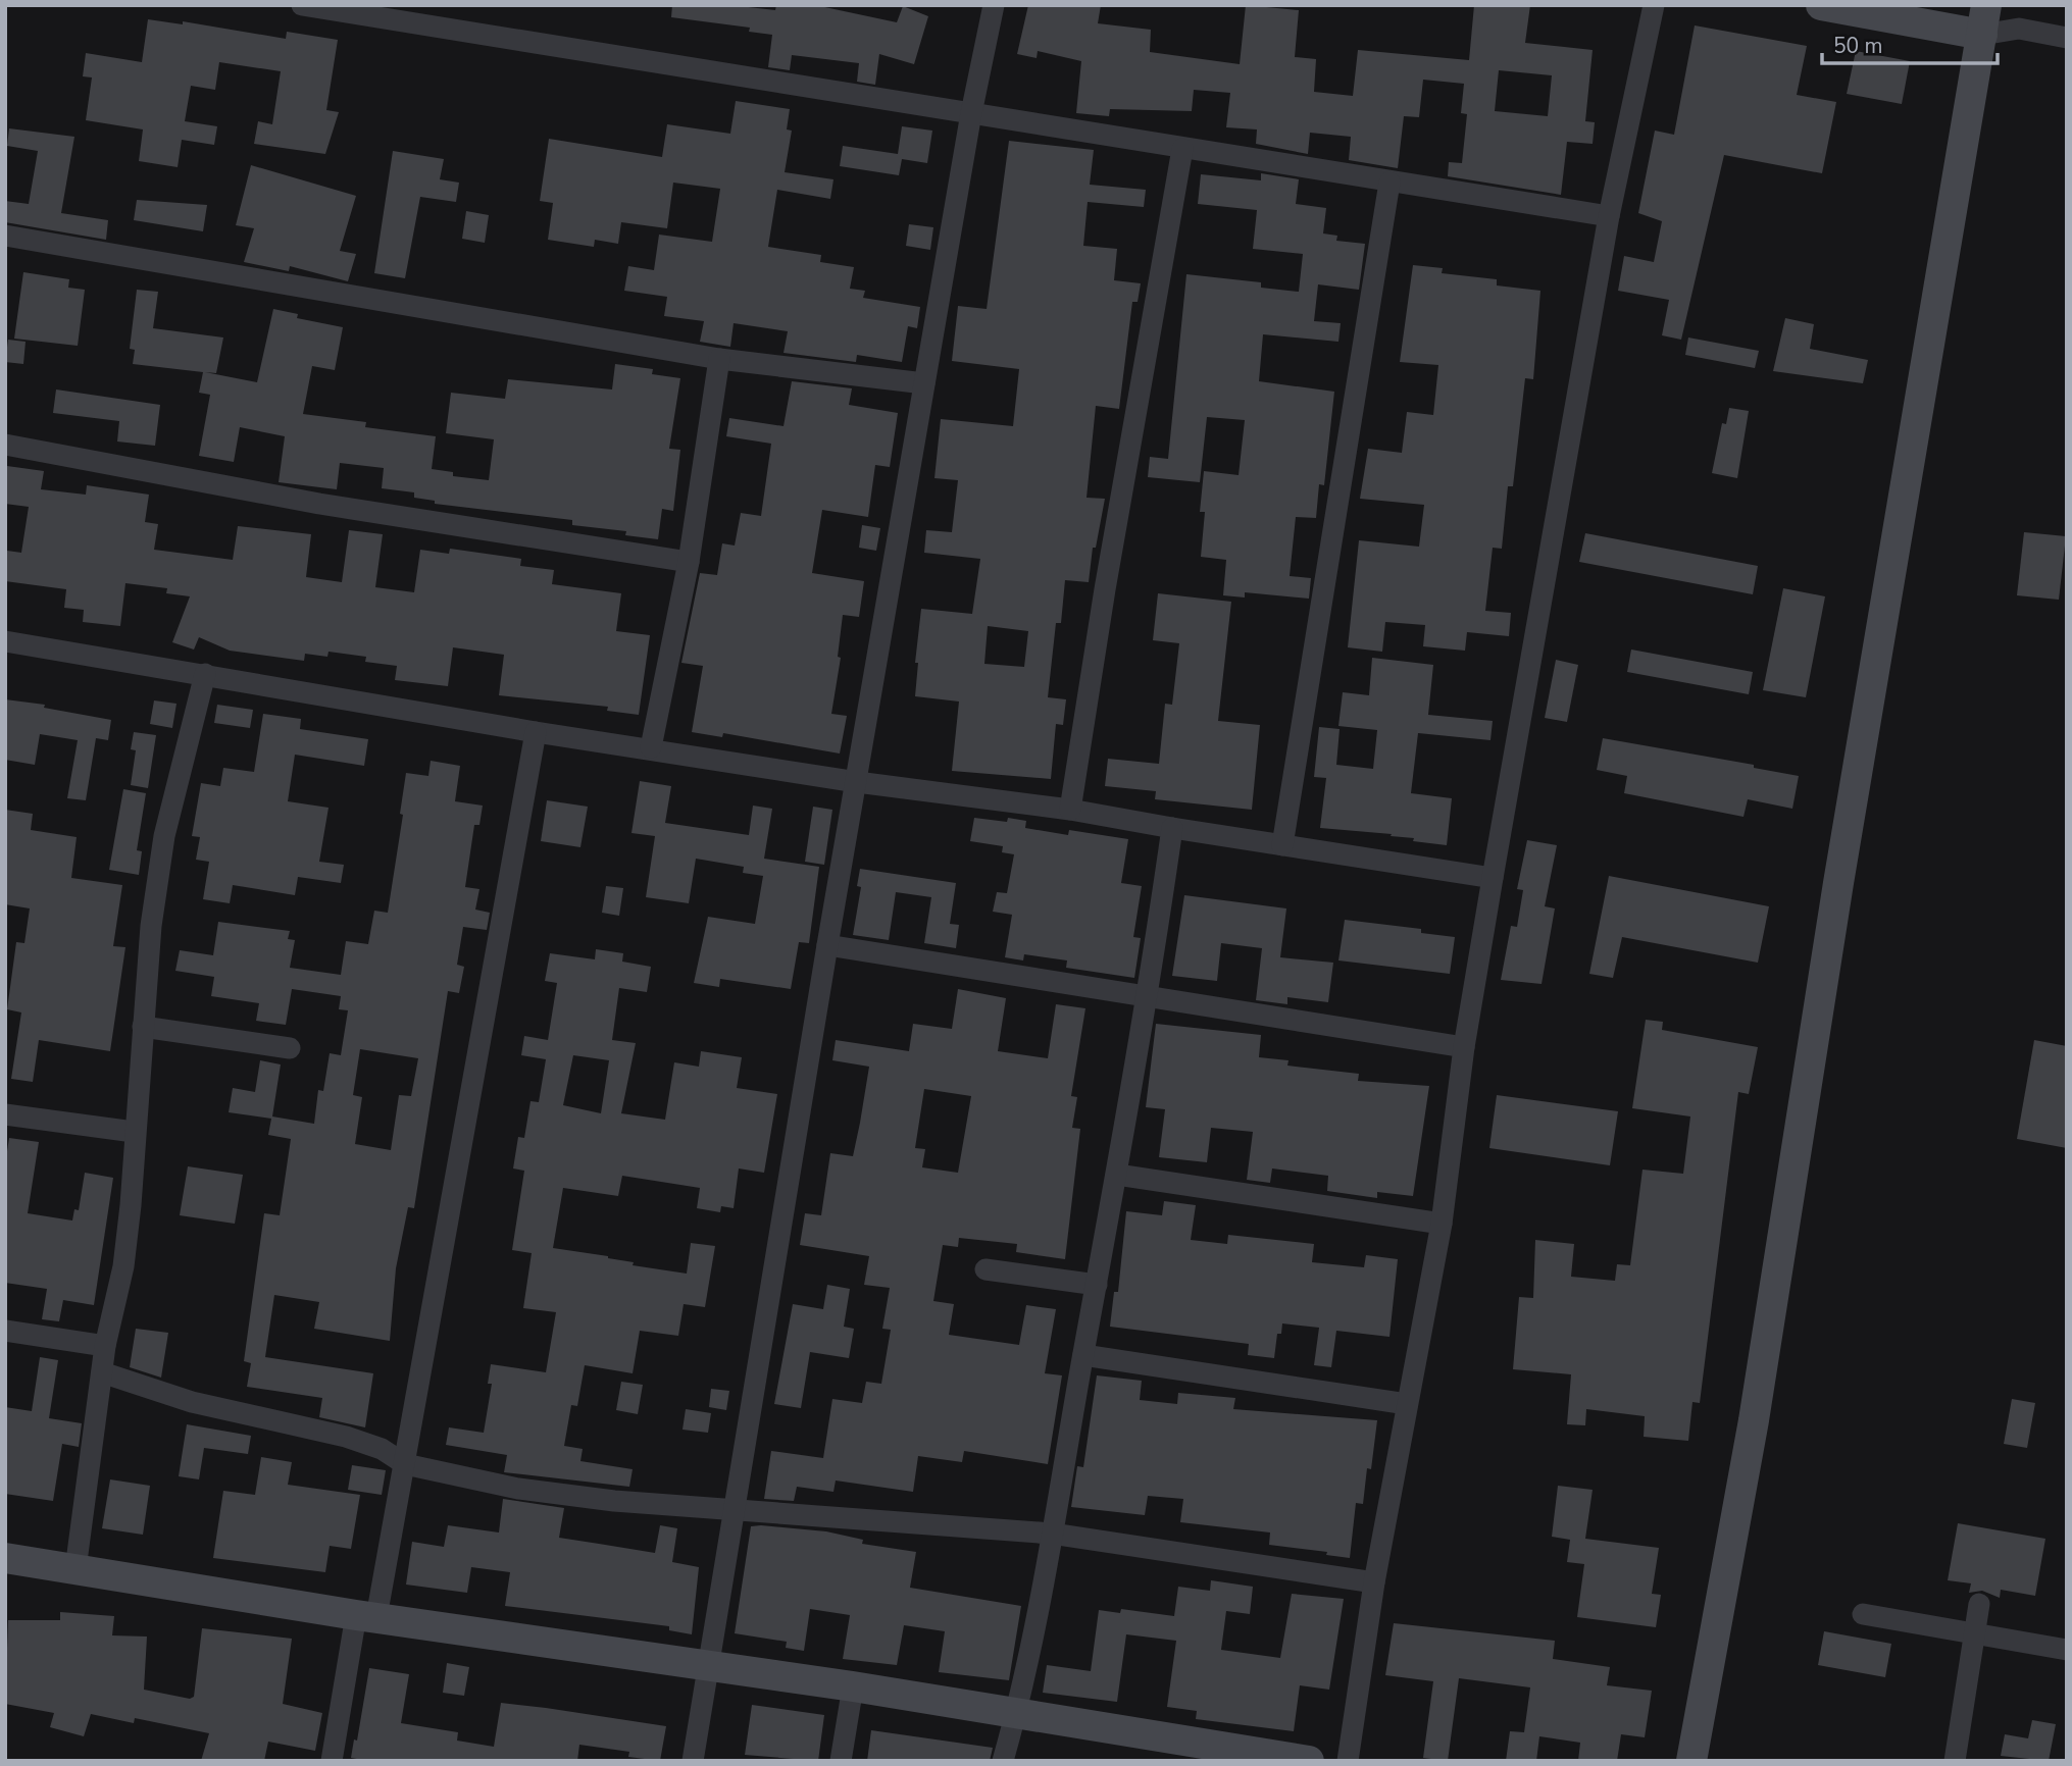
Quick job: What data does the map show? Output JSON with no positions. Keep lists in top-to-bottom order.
{
  "scale_bar": "50 m"
}
